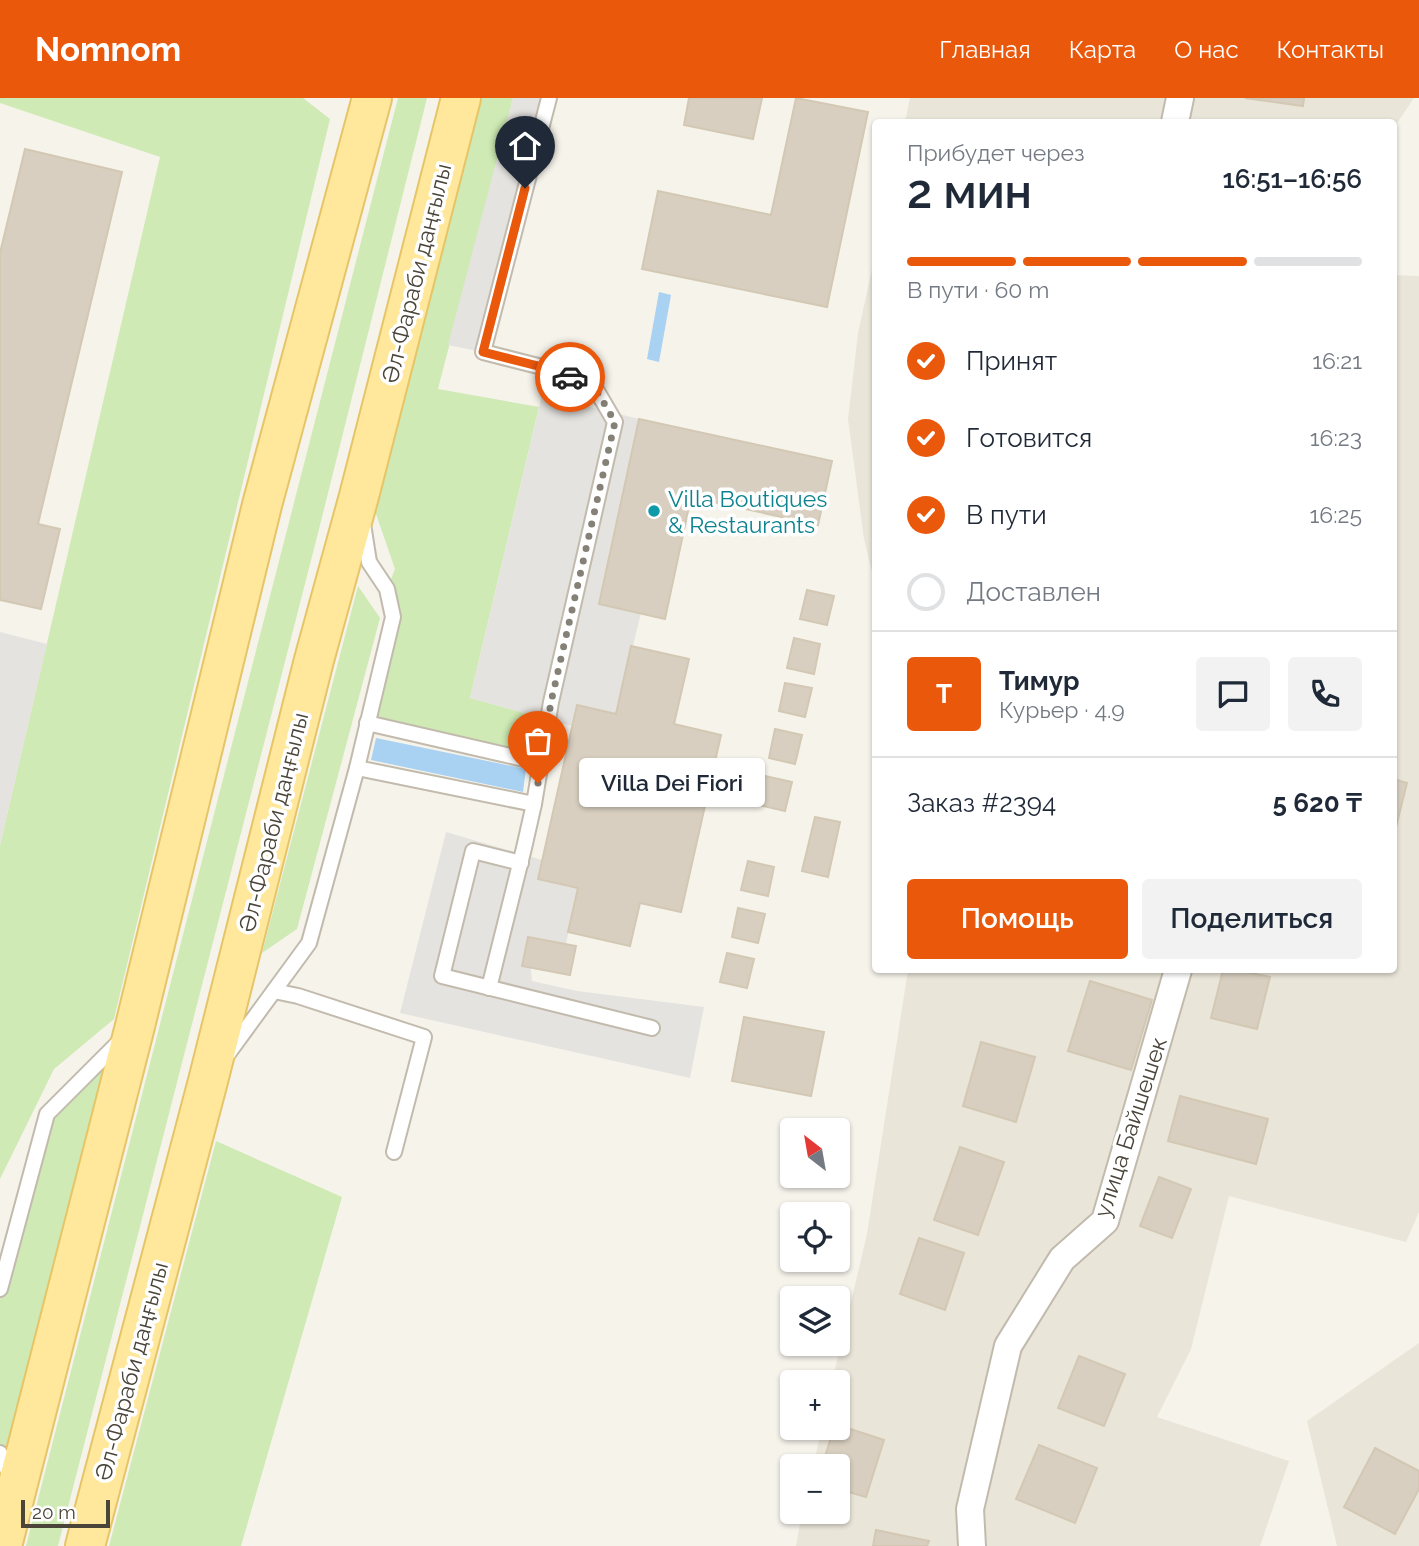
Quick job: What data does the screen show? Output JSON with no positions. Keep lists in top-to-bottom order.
{
  "streets": {
    "main road": ["Әл-Фараби даңғылы"],
    "street": ["улица Байшешек"]
  },
  "places": ["Villa Boutiques & Restaurants", "Villa Dei Fiori"],
  "scale_bar": "20 m",
  "north": "top left",
  "page": {
    "header": "Nomnom",
    "nav": [
      "Главная",
      "Карта",
      "О нас",
      "Контакты"
    ],
    "heading": ["2 мин", "Прибудет через", "16:51–16:56"],
    "panel": [
      "Тимур",
      "Курьер · 4.9",
      "Заказ #2394",
      "5 620 ₸"
    ],
    "bar": "В пути · 60 m",
    "list": [
      ["Принят", "16:21"],
      ["Готовится", "16:23"],
      ["В пути", "16:25"],
      "Доставлен"
    ],
    "round": "Т",
    "bubble": "Villa Dei Fiori",
    "buttons": ["Помощь", "Поделиться"],
    "map_buttons": ["+", "−"],
    "scale": "20 m"
  }
}
